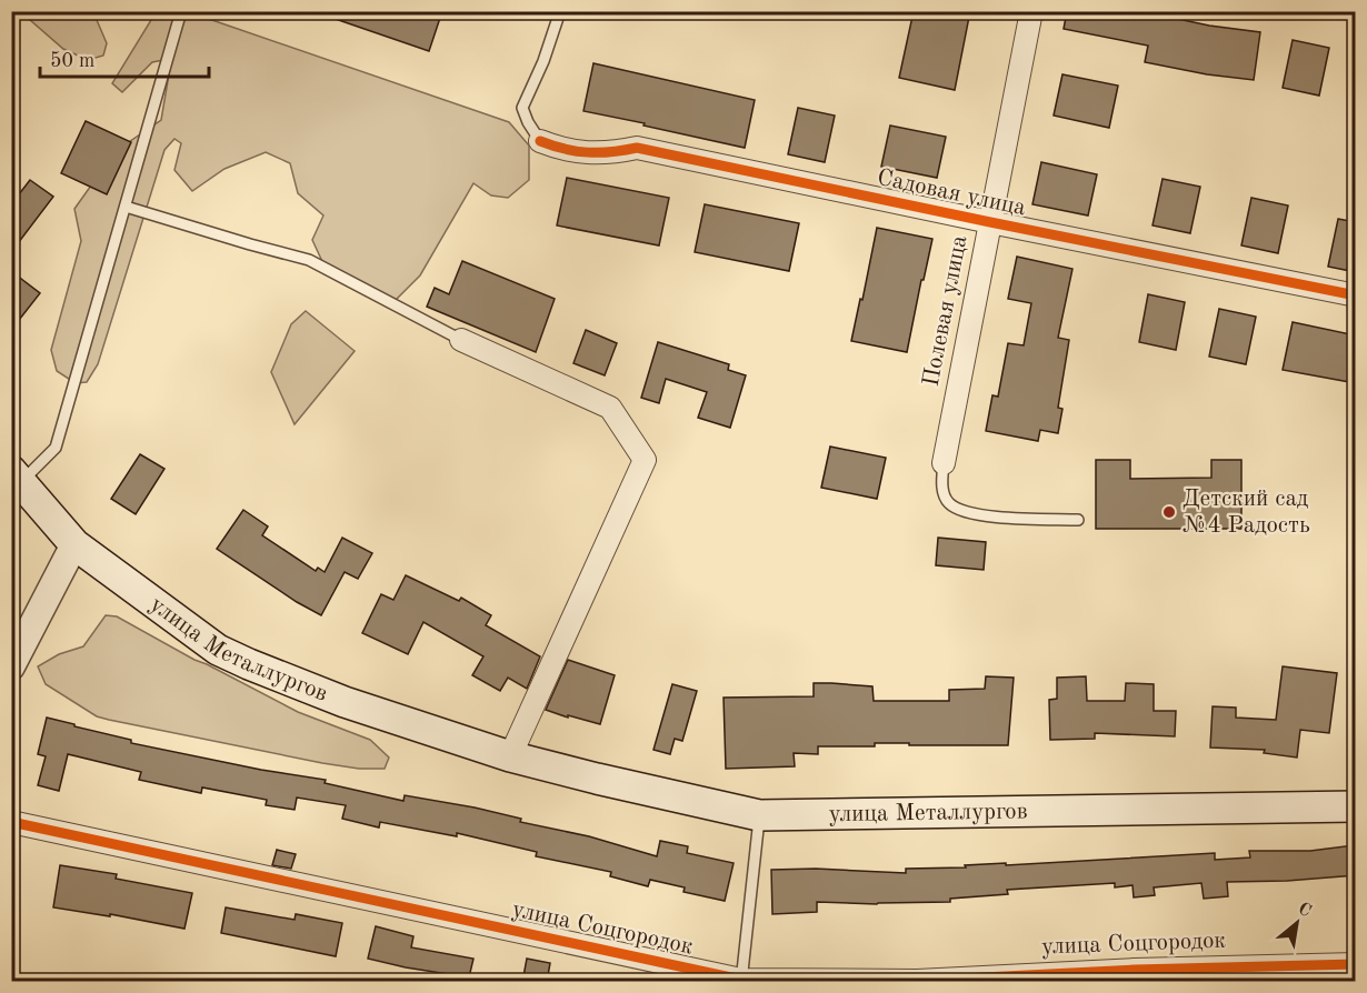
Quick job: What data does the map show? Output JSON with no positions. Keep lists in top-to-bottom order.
{
  "streets": {
    "main road": ["улица Металлургов"],
    "street": ["Садовая улица", "Полевая улица", "улица Соцгородок"]
  },
  "crossings": [
    ["Садовая улица", "Полевая улица"]
  ],
  "places": ["Детский сад №4 Радость"],
  "scale_bar": "50 m",
  "north": "top right"
}
